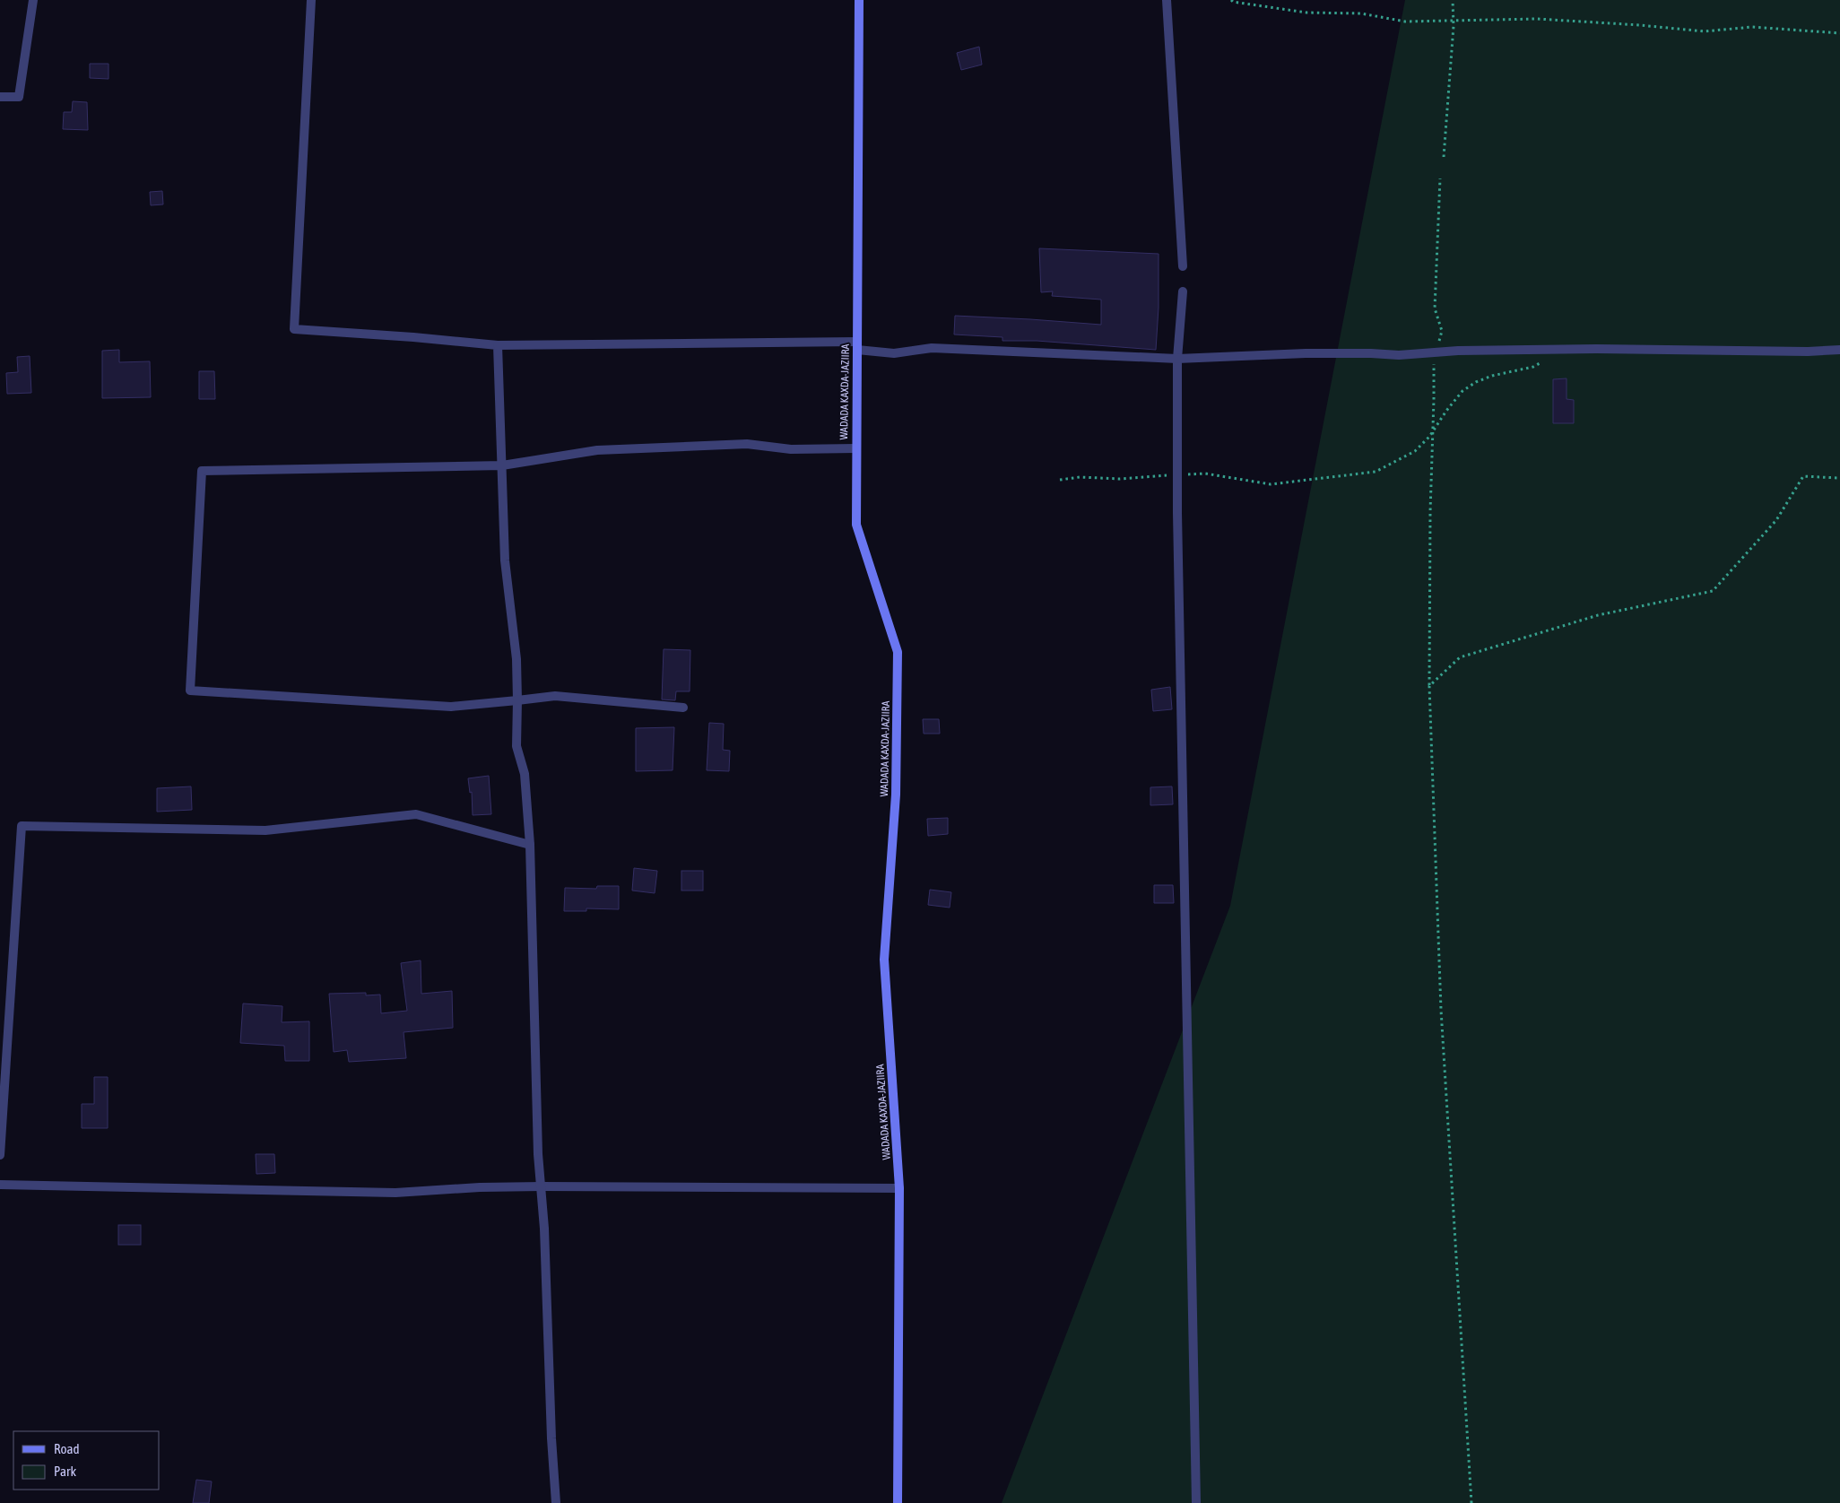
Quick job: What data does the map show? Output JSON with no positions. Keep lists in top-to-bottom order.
{
  "streets": {
    "street": ["WADADA KAXDA-JAZIIRA"]
  },
  "legend": ["Road", "Park"]
}
